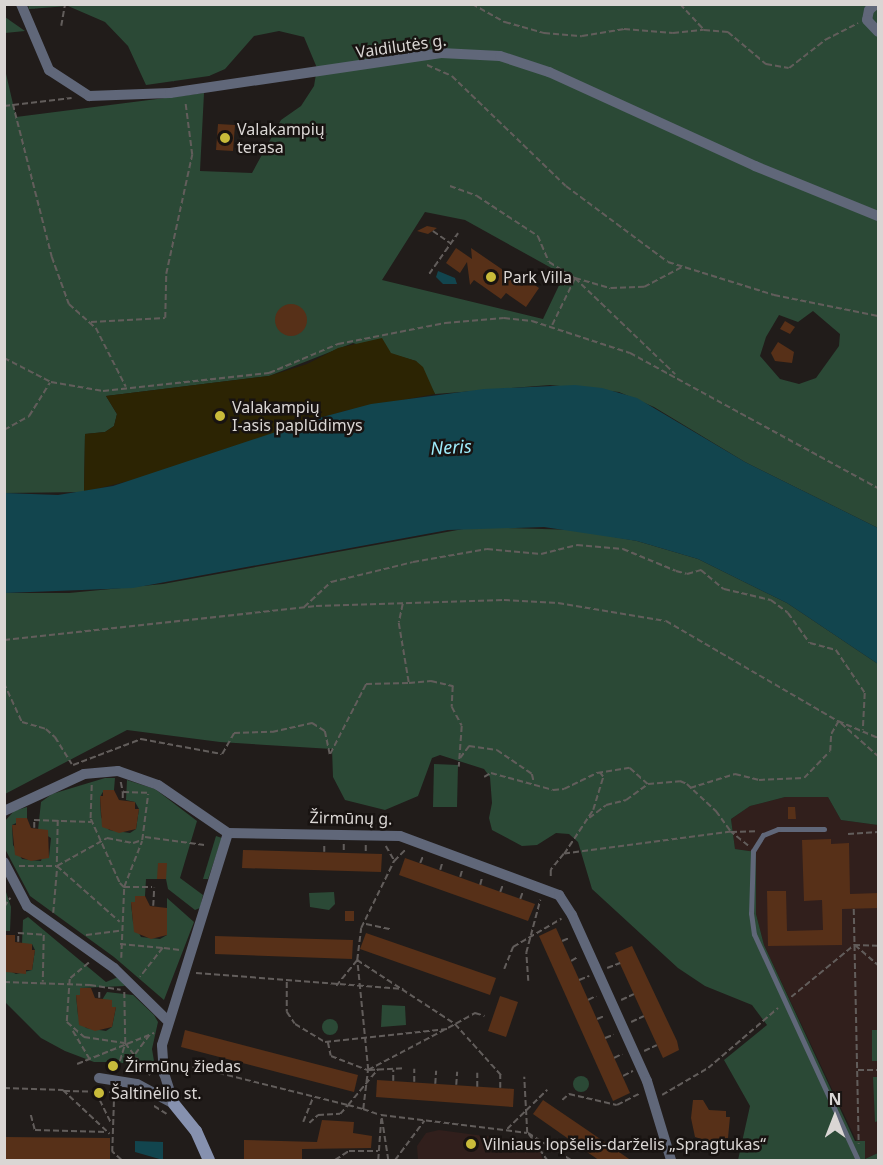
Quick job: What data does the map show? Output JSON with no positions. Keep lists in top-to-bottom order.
{
  "streets": {
    "street": ["Vaidilutės g.", "Žirmūnų g."]
  },
  "water": ["Neris"],
  "places": [
    "Valakampių terasa",
    "Park Villa",
    "Valakampių I-asis paplūdimys",
    "Žirmūnų žiedas",
    "Šaltinėlio st.",
    "Vilniaus lopšelis-darželis „Spragtukas“"
  ],
  "north": "top"
}
